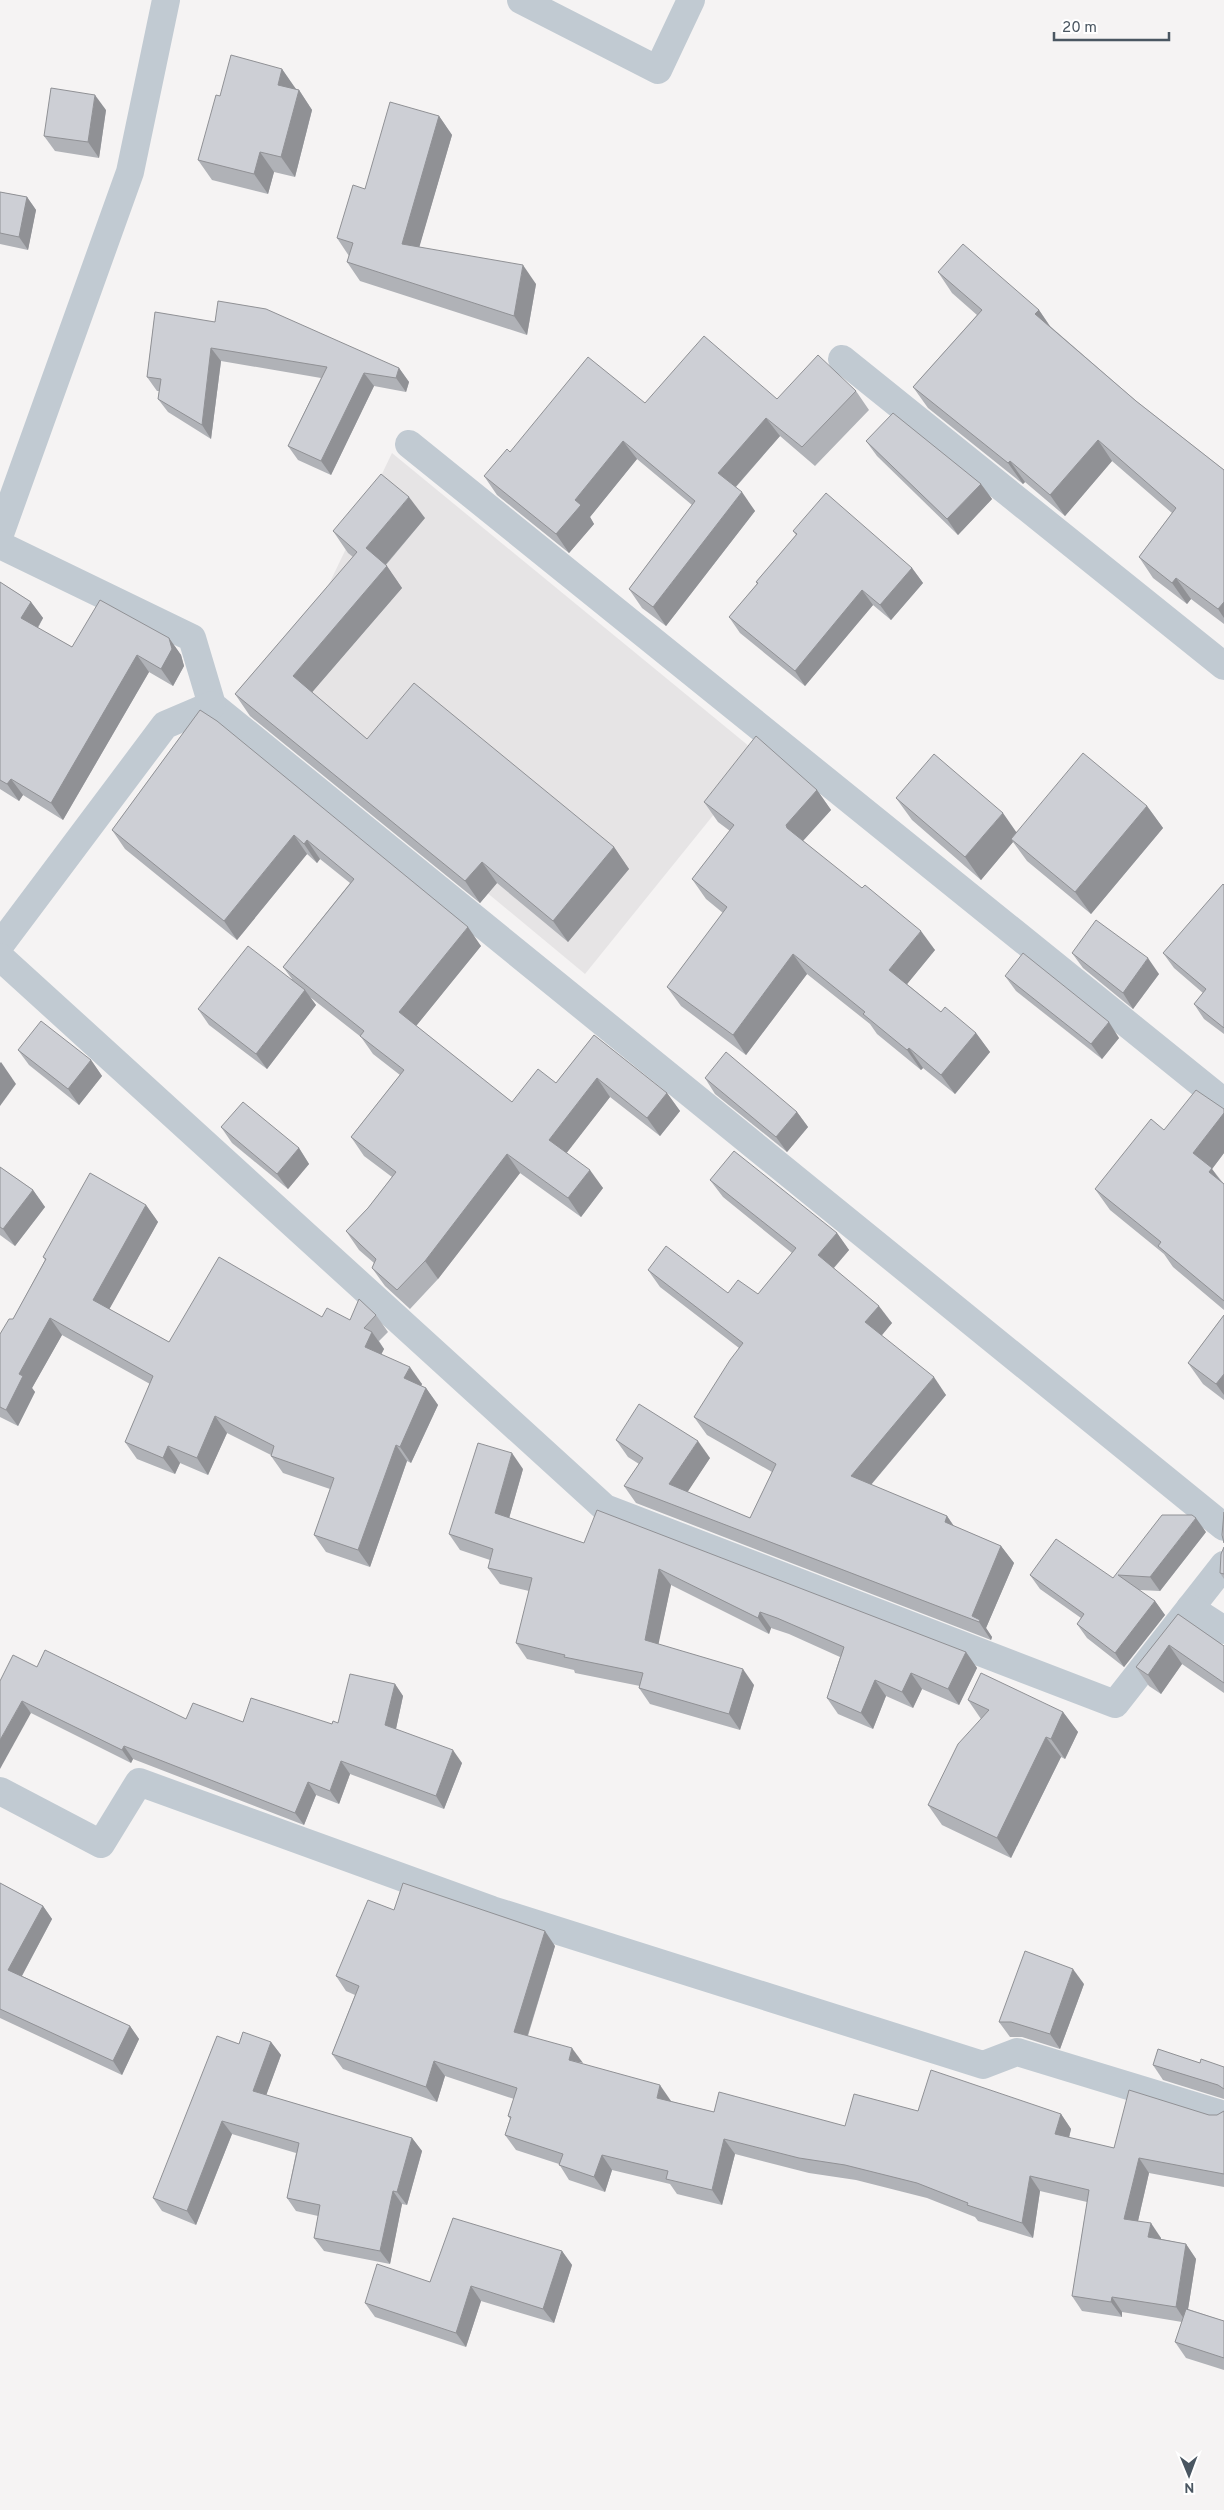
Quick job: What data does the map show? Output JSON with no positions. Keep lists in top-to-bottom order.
{
  "scale_bar": "20 m",
  "north": "bottom"
}
